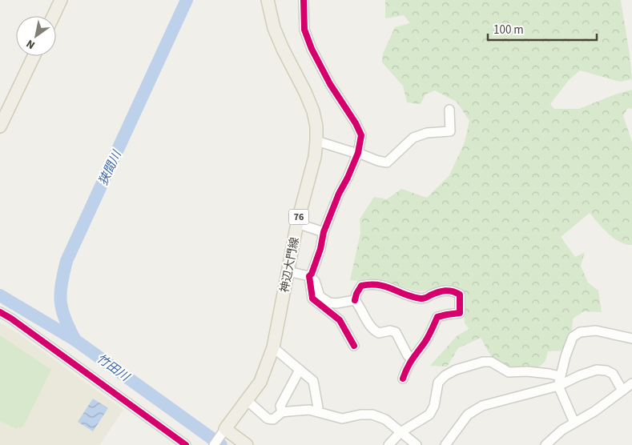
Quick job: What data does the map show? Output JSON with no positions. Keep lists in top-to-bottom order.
{
  "streets": {
    "main road": ["76", "神辺大門線"]
  },
  "water": ["狭間川", "竹田川"],
  "scale_bar": "100 m",
  "north": "bottom left"
}
